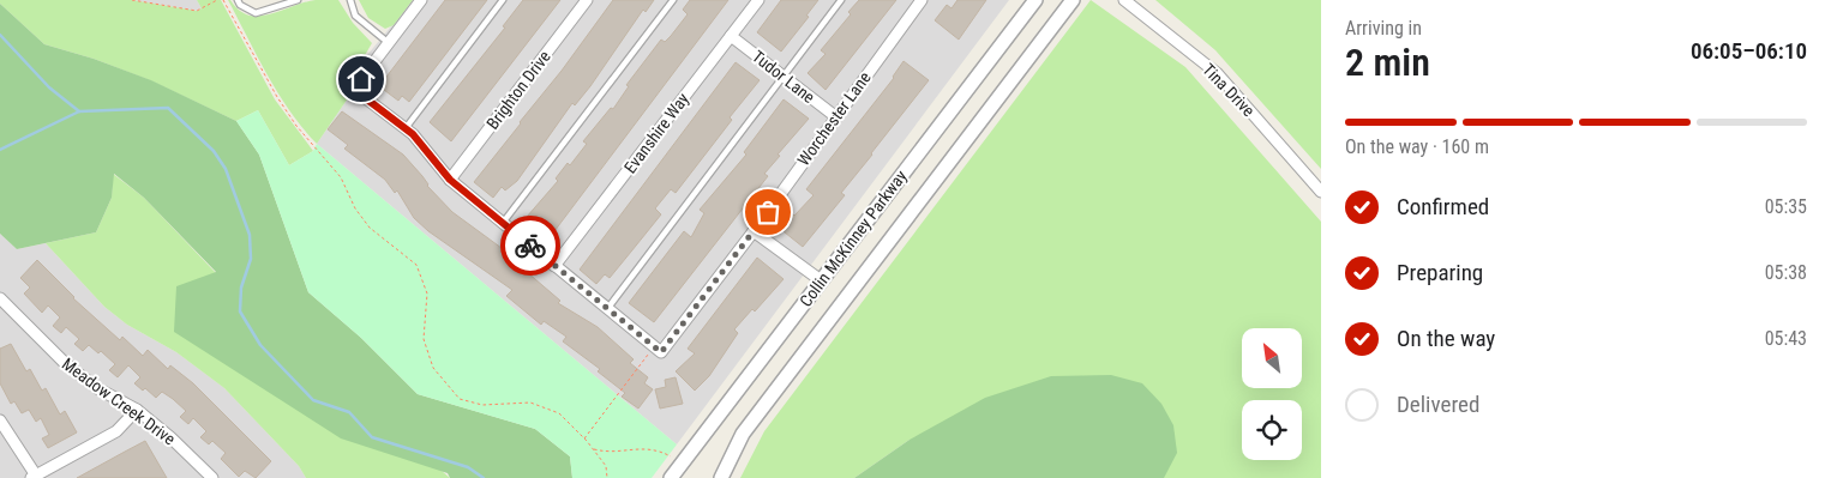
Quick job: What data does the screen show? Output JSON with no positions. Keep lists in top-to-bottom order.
{
  "streets": {
    "street": [
      "Tudor Lane",
      "Brighton Drive",
      "Tina Drive",
      "Worchester Lane",
      "Evanshire Way",
      "Collin McKinney Parkway",
      "Meadow Creek Drive"
    ]
  },
  "crossings": [
    ["Tudor Lane", "Worchester Lane"],
    ["Tudor Lane", "Evanshire Way"]
  ],
  "north": "top left",
  "page": {
    "heading": ["2 min", "Arriving in", "06:05–06:10"],
    "bar": "On the way · 160 m",
    "list": [
      ["Confirmed", "05:35"],
      ["Preparing", "05:38"],
      ["On the way", "05:43"],
      "Delivered"
    ]
  }
}
